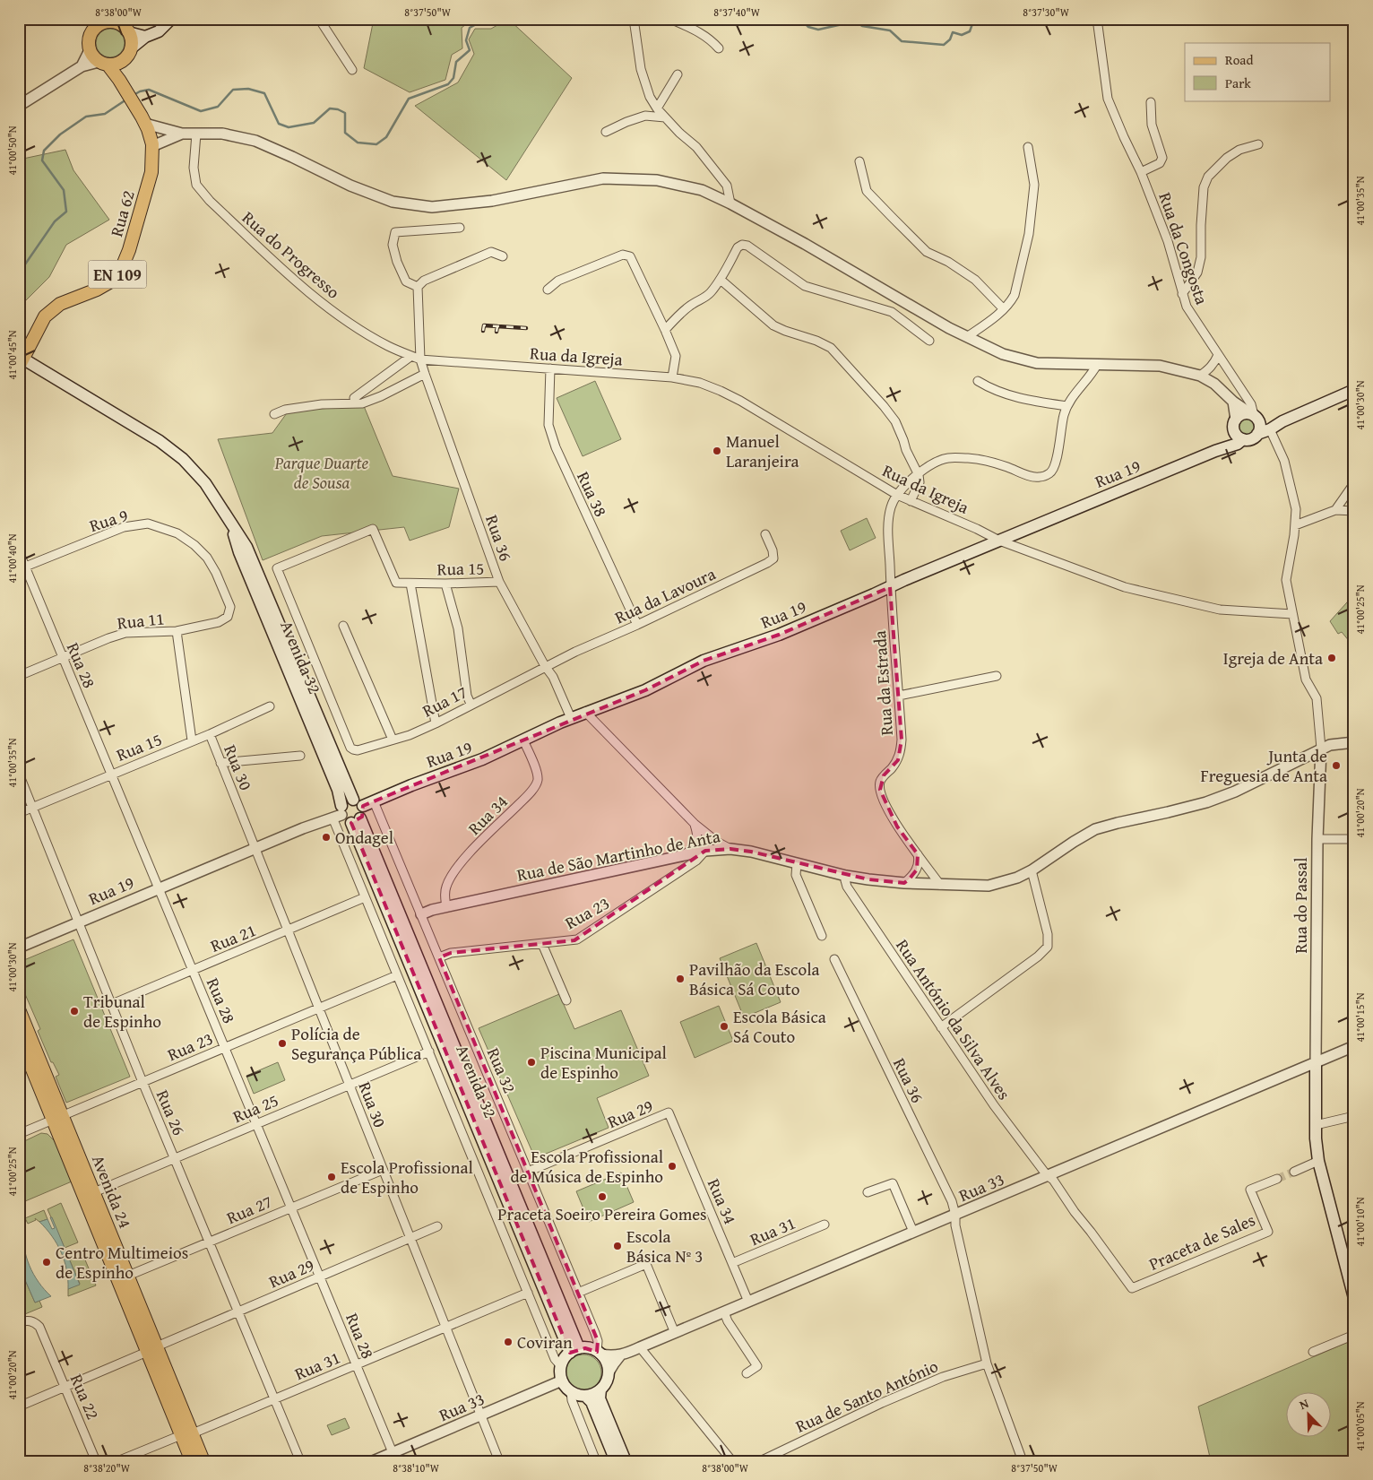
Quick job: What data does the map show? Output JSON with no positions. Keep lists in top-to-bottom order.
{
  "streets": {
    "main road": [
      "Rua 62",
      "EN 109",
      "Rua 19",
      "Avenida 32",
      "Avenida 24"
    ],
    "street": [
      "Rua da Congosta",
      "Rua do Progresso",
      "Rua da Igreja",
      "Rua 38",
      "Rua 9",
      "Rua 36",
      "Rua 15",
      "Rua da Lavoura",
      "Rua 11",
      "Rua 28",
      "Rua da Estrada",
      "Rua 17",
      "Rua 30",
      "Rua 34",
      "Rua de São Martinho de Anta",
      "Rua do Passal",
      "Rua 23",
      "Rua 21",
      "Rua António da Silva Alves",
      "Rua 32",
      "Rua 25",
      "Rua 26",
      "Rua 29",
      "Rua 33",
      "Rua 27",
      "Rua 31",
      "Praceta de Sales",
      "Rua de Santo António",
      "Rua 22"
    ]
  },
  "crossings": [
    ["Rua 62", "EN 109"],
    ["Rua 62", "Avenida 32"],
    ["Rua da Congosta", "Rua 19"],
    ["Rua do Progresso", "Rua da Igreja"],
    ["Rua do Progresso", "Rua 36"],
    ["Rua da Igreja", "Rua 19"],
    ["Rua da Igreja", "Rua 38"],
    ["Rua da Igreja", "Rua 36"],
    ["Rua da Igreja", "Rua da Estrada"],
    ["Rua 19", "Rua 36"],
    ["Rua 19", "Avenida 32"],
    ["Rua 19", "Rua 28"],
    ["Rua 19", "Rua da Estrada"],
    ["Rua 19", "Rua 30"],
    ["Rua 19", "Rua 34"],
    ["Rua 19", "Rua 32"],
    ["Rua 19", "Rua 26"],
    ["Rua 38", "Rua da Lavoura"],
    ["Rua 9", "Rua 11"],
    ["Rua 9", "Rua 28"],
    ["Rua 36", "Rua 15"],
    ["Rua 36", "Rua da Lavoura"],
    ["Rua 36", "Rua 17"],
    ["Rua 36", "Rua 33"],
    ["Rua 36", "Rua de Santo António"],
    ["Rua 15", "Avenida 32"],
    ["Rua 15", "Rua 28"],
    ["Rua 15", "Rua 30"],
    ["Rua 15", "Rua 26"],
    ["Rua da Lavoura", "Rua 17"],
    ["Rua 11", "Rua 28"],
    ["Avenida 32", "Rua 17"],
    ["Avenida 32", "Rua 32"],
    ["Avenida 32", "Rua 33"],
    ["Rua 28", "Rua 23"],
    ["Rua 28", "Rua 21"],
    ["Rua 28", "Rua 25"],
    ["Rua 28", "Rua 29"],
    ["Rua 28", "Rua 33"],
    ["Rua 28", "Rua 27"],
    ["Rua 28", "Rua 31"],
    ["Rua da Estrada", "Rua de São Martinho de Anta"],
    ["Rua 30", "Rua 23"],
    ["Rua 30", "Rua 21"],
    ["Rua 30", "Rua 25"],
    ["Rua 30", "Rua 29"],
    ["Rua 30", "Rua 33"],
    ["Rua 30", "Rua 27"],
    ["Rua 30", "Rua 31"],
    ["Rua 34", "Rua de São Martinho de Anta"],
    ["Rua 34", "Rua 29"],
    ["Rua 34", "Rua 33"],
    ["Rua 34", "Rua 31"],
    ["Rua de São Martinho de Anta", "Rua do Passal"],
    ["Rua de São Martinho de Anta", "Rua 23"],
    ["Rua de São Martinho de Anta", "Rua António da Silva Alves"],
    ["Rua de São Martinho de Anta", "Rua 32"],
    ["Rua do Passal", "Rua 33"],
    ["Rua 23", "Rua 32"],
    ["Rua 23", "Rua 26"],
    ["Rua 23", "Avenida 24"],
    ["Rua 21", "Rua 26"],
    ["Rua António da Silva Alves", "Rua 33"],
    ["Rua António da Silva Alves", "Praceta de Sales"],
    ["Rua 32", "Rua 29"],
    ["Rua 32", "Rua 33"],
    ["Rua 25", "Rua 26"],
    ["Rua 25", "Avenida 24"],
    ["Rua 26", "Rua 29"],
    ["Rua 26", "Rua 27"],
    ["Rua 26", "Rua 31"],
    ["Rua 29", "Avenida 24"],
    ["Rua 29", "Rua 22"],
    ["Avenida 24", "Rua 27"],
    ["Avenida 24", "Rua 31"]
  ],
  "parks": ["Parque Duarte de Sousa"],
  "places": [
    "Manuel Laranjeira",
    "Igreja de Anta",
    "Junta de Freguesia de Anta",
    "Ondagel",
    "Pavilhão da Escola Básica Sá Couto",
    "Tribunal de Espinho",
    "Escola Básica Sá Couto",
    "Polícia de Segurança Pública",
    "Piscina Municipal de Espinho",
    "Escola Profissional de Música de Espinho",
    "Escola Profissional de Espinho",
    "Praceta Soeiro Pereira Gomes",
    "Escola Básica Nº 3",
    "Centro Multimeios de Espinho",
    "Coviran"
  ],
  "legend": ["Road", "Park"],
  "north": "top left",
  "coordinates": [
    "8°38'00\"W",
    "8°37'50\"W",
    "8°37'40\"W",
    "8°37'30\"W",
    "41°00'50\"N",
    "41°00'35\"N",
    "41°00'45\"N",
    "41°00'30\"N",
    "41°00'40\"N",
    "41°00'25\"N",
    "41°00'20\"N",
    "41°00'15\"N",
    "41°00'10\"N",
    "41°00'05\"N",
    "8°38'20\"W",
    "8°38'10\"W"
  ]
}
